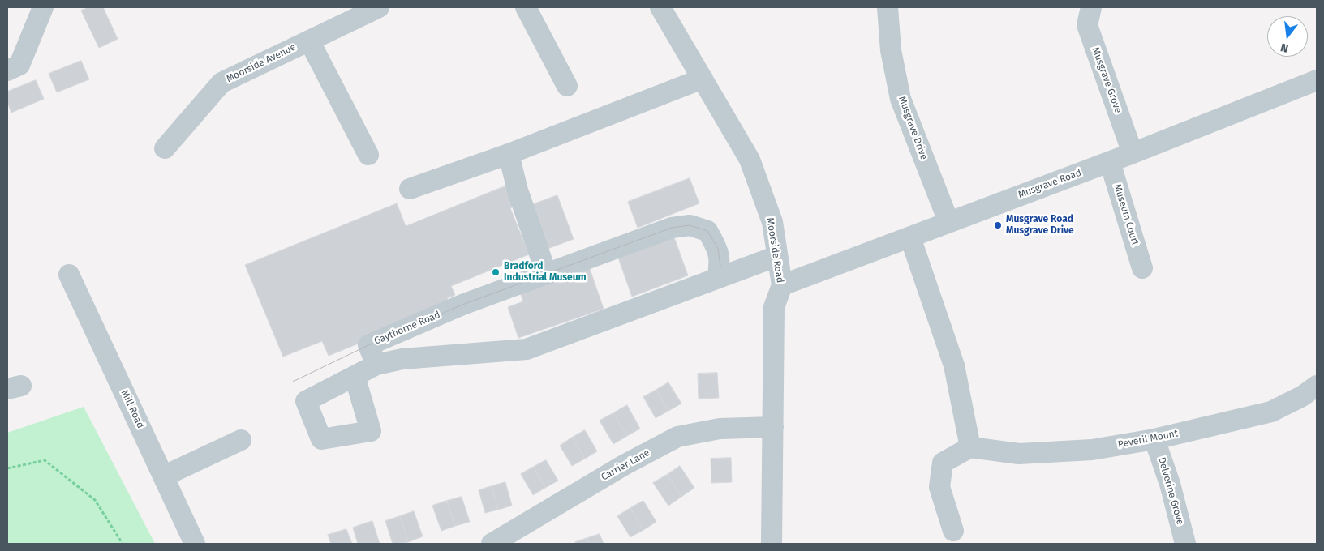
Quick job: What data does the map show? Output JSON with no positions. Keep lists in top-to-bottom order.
{
  "streets": {
    "street": [
      "Moorside Avenue",
      "Musgrave Grove",
      "Musgrave Drive",
      "Musgrave Road",
      "Museum Court",
      "Moorside Road",
      "Gaythorne Road",
      "Mill Road",
      "Peveril Mount",
      "Carrier Lane",
      "Delverine Grove"
    ]
  },
  "crossings": [
    ["Musgrave Grove", "Musgrave Road"],
    ["Musgrave Drive", "Musgrave Road"],
    ["Musgrave Road", "Museum Court"],
    ["Musgrave Road", "Moorside Road"],
    ["Moorside Road", "Carrier Lane"],
    ["Peveril Mount", "Delverine Grove"]
  ],
  "places": ["Musgrave Road Musgrave Drive", "Bradford Industrial Museum"],
  "north": "bottom"
}
